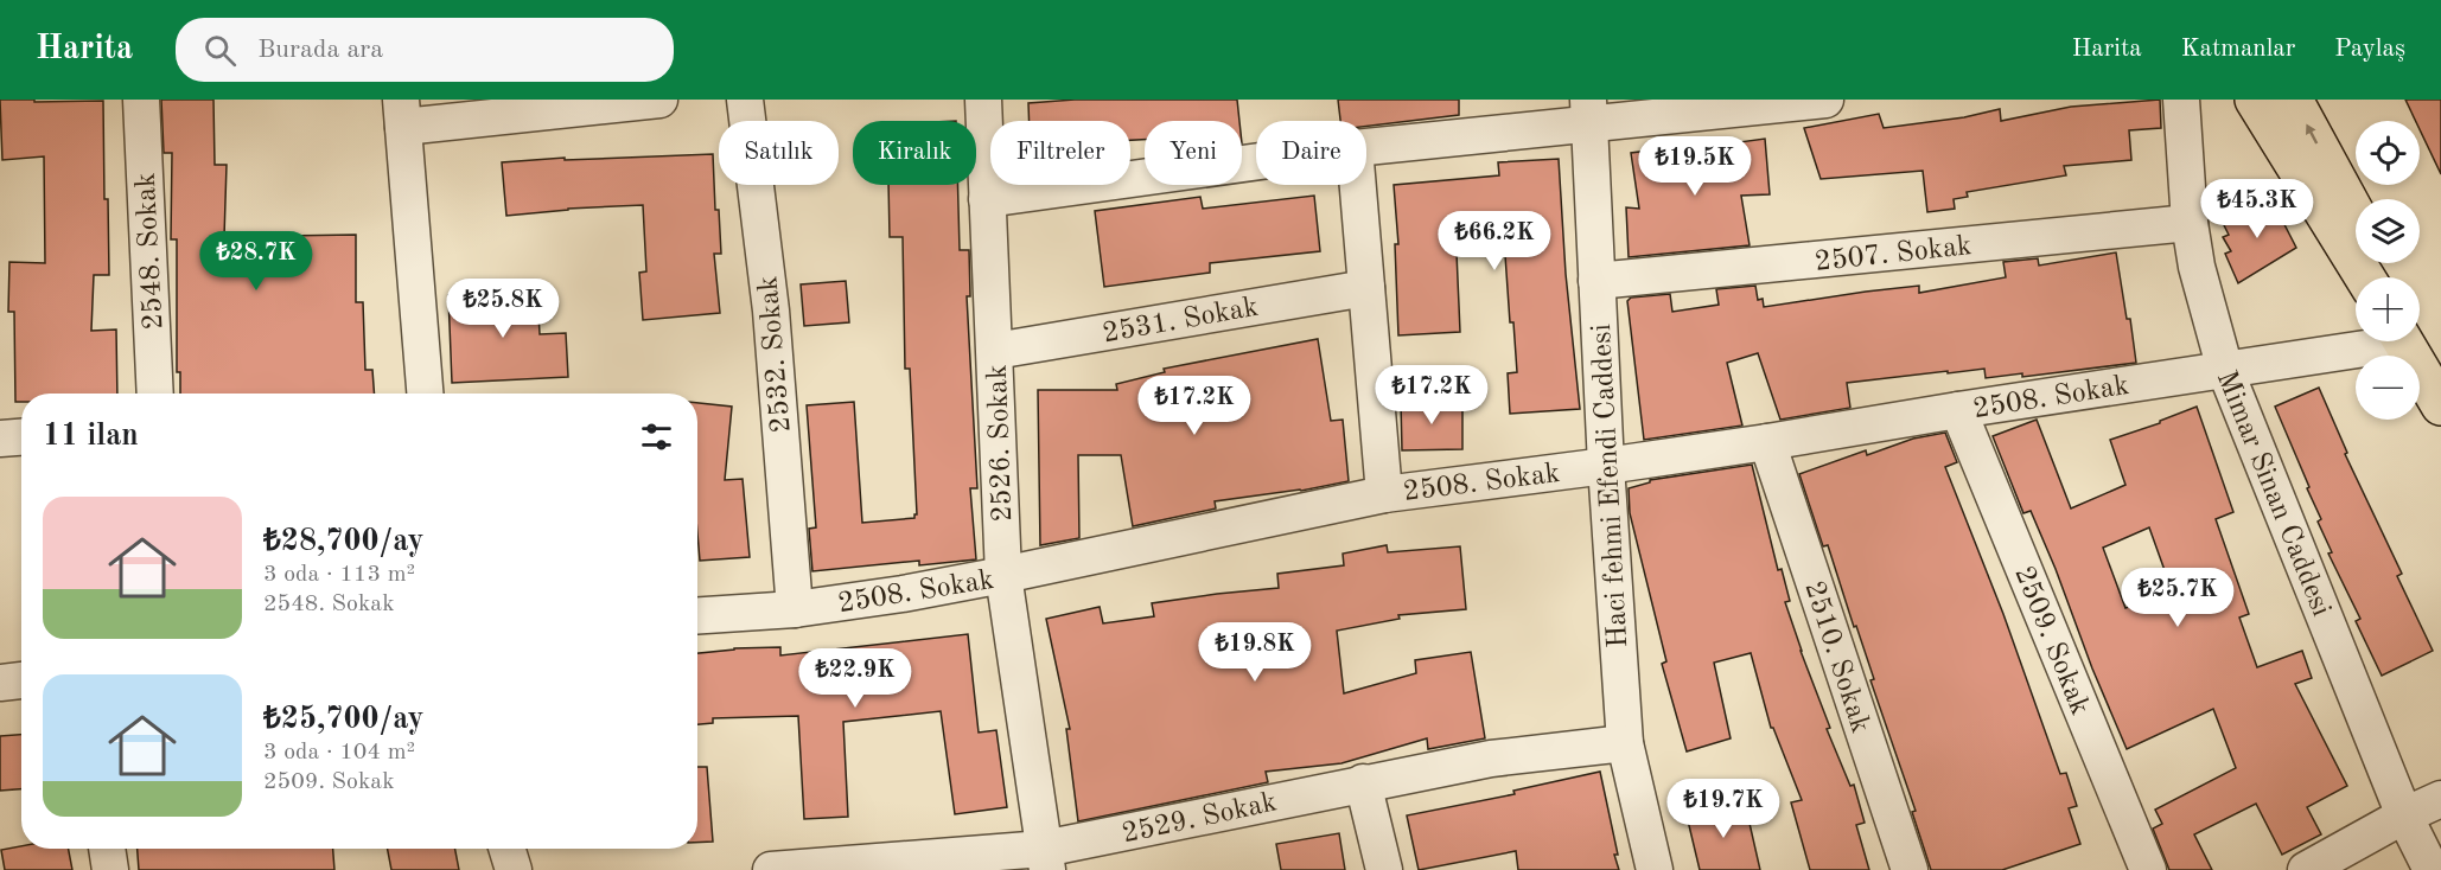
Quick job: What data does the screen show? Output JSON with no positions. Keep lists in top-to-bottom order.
{
  "streets": {
    "street": [
      "2548. Sokak",
      "2507. Sokak",
      "2531. Sokak",
      "2532. Sokak",
      "2508. Sokak",
      "2526. Sokak",
      "Haci fehmi Efendi Caddesi",
      "Mimar Sinan Caddesi",
      "2509. Sokak",
      "2510. Sokak",
      "2529. Sokak"
    ]
  },
  "crossings": [
    ["2507. Sokak", "Haci fehmi Efendi Caddesi"],
    ["2507. Sokak", "Mimar Sinan Caddesi"],
    ["2531. Sokak", "2526. Sokak"],
    ["2532. Sokak", "2508. Sokak"],
    ["2508. Sokak", "2526. Sokak"],
    ["2508. Sokak", "Haci fehmi Efendi Caddesi"],
    ["2508. Sokak", "Mimar Sinan Caddesi"],
    ["2508. Sokak", "2509. Sokak"],
    ["2508. Sokak", "2510. Sokak"],
    ["2526. Sokak", "2529. Sokak"],
    ["Haci fehmi Efendi Caddesi", "2529. Sokak"]
  ],
  "page": {
    "header": "Harita",
    "search": "Burada ara",
    "nav": ["Harita", "Katmanlar", "Paylaş"],
    "map_buttons": ["+", "−"],
    "chip": [
      "Satılık",
      "Kiralık",
      "Filtreler",
      "Yeni",
      "Daire"
    ],
    "price": [
      "₺19.5K",
      "₺45.3K",
      "₺66.2K",
      "₺28.7K",
      "₺25.8K",
      "₺17.2K",
      "₺17.2K",
      "₺25.7K",
      "₺19.8K",
      "₺22.9K",
      "₺19.7K"
    ],
    "heading": "11 ilan",
    "list": [
      {
        "name": "₺28,700/ay",
        "note": "3 oda · 113 m² · 2548. Sokak"
      },
      {
        "name": "₺25,700/ay",
        "note": "3 oda · 104 m² · 2509. Sokak"
      }
    ]
  }
}
